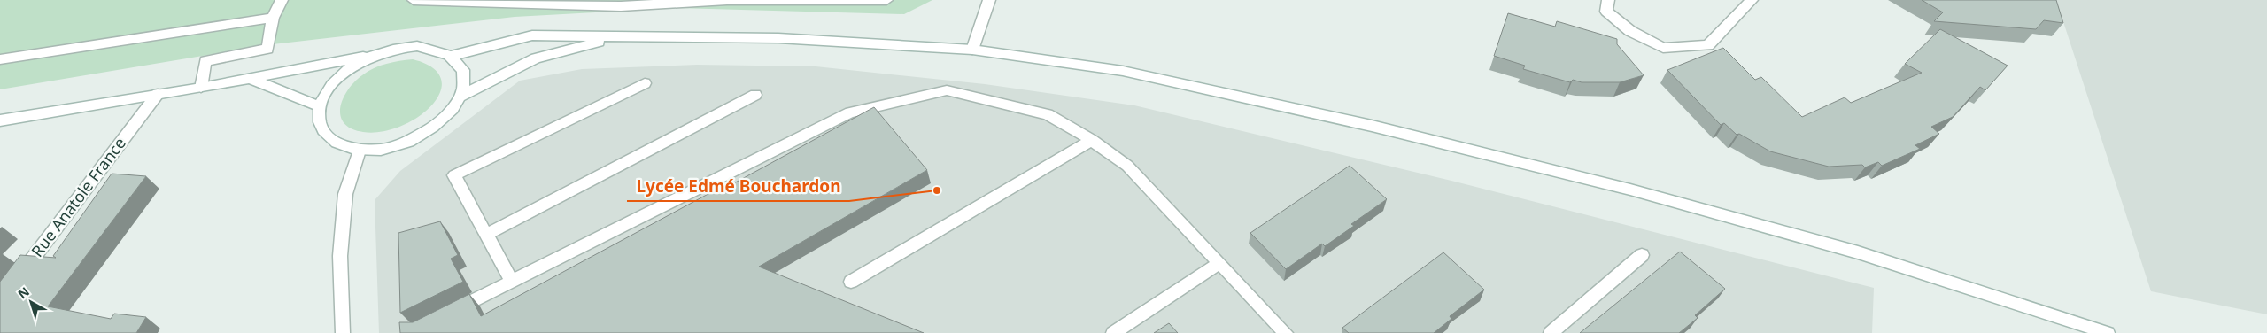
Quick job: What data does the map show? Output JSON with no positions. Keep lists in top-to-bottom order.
{
  "streets": {
    "street": ["Rue Anatole France"]
  },
  "places": ["Lycée Edmé Bouchardon"],
  "north": "top left"
}
